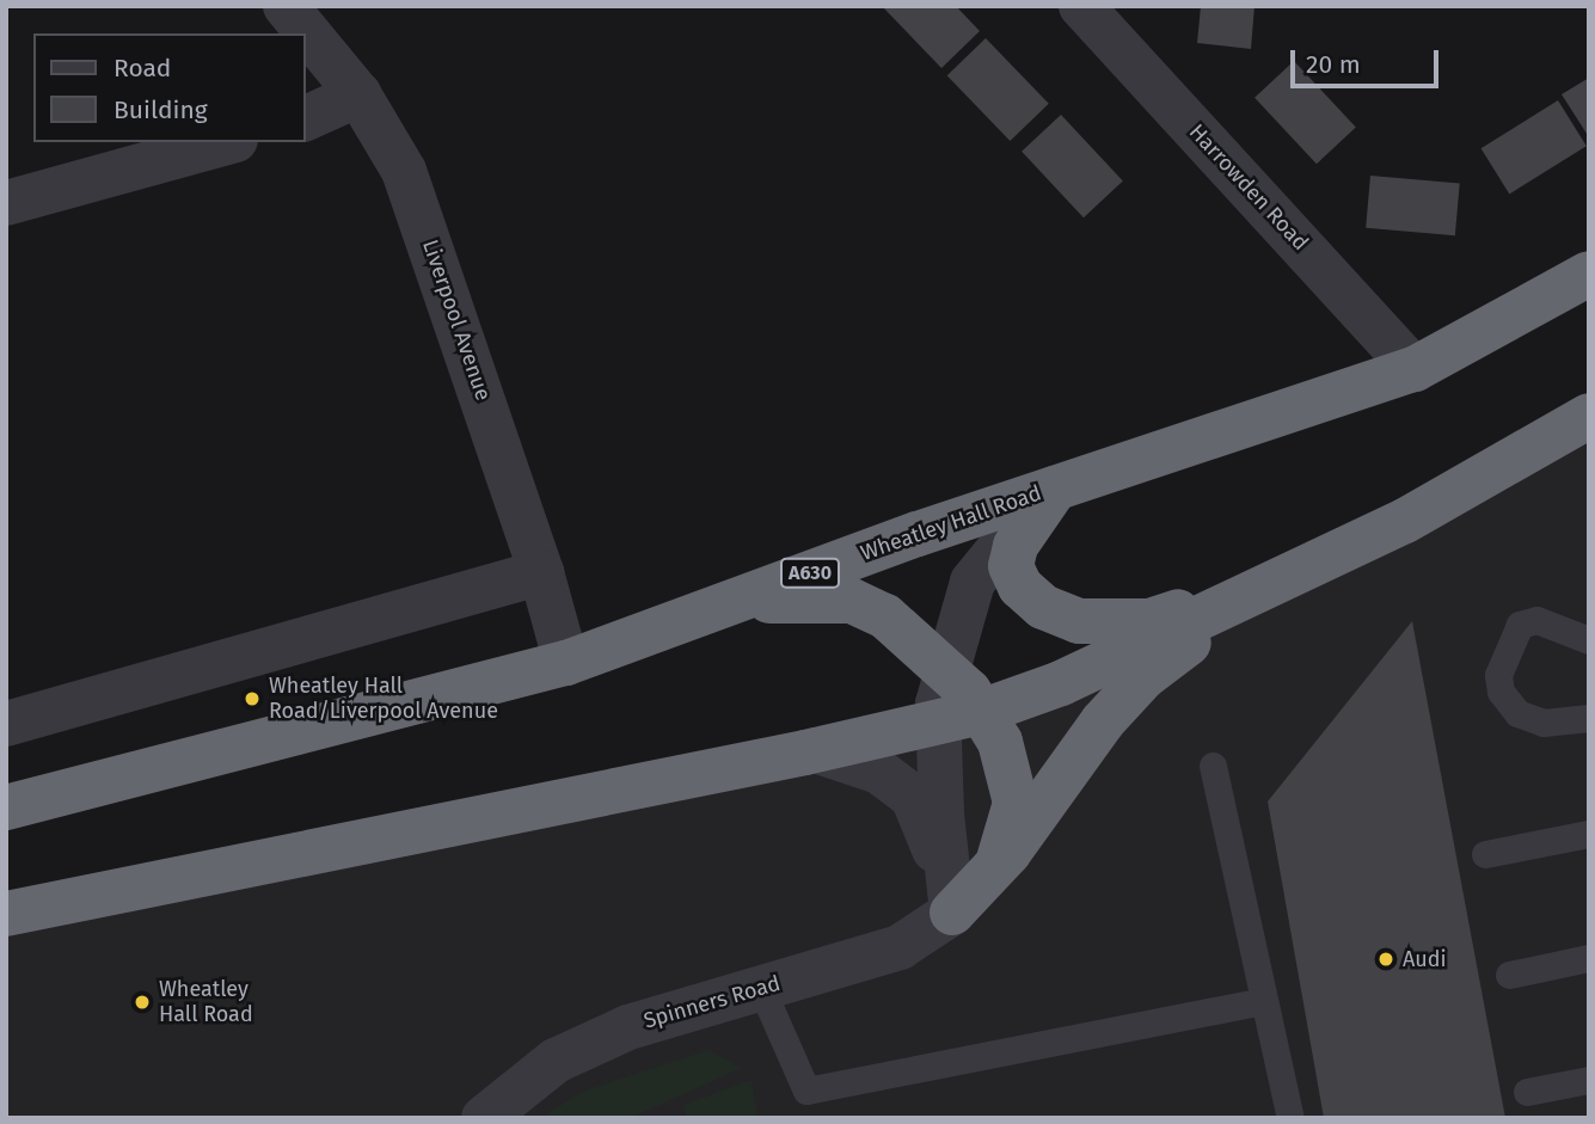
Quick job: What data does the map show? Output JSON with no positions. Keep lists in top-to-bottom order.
{
  "streets": {
    "highway": ["Wheatley Hall Road", "A630"],
    "street": ["Harrowden Road", "Liverpool Avenue", "Spinners Road"]
  },
  "crossings": [
    ["Harrowden Road", "Wheatley Hall Road"],
    ["Liverpool Avenue", "Wheatley Hall Road"]
  ],
  "places": ["Wheatley Hall Road/Liverpool Avenue", "Audi", "Wheatley Hall Road"],
  "legend": ["Road", "Building"],
  "scale_bar": "20 m"
}
